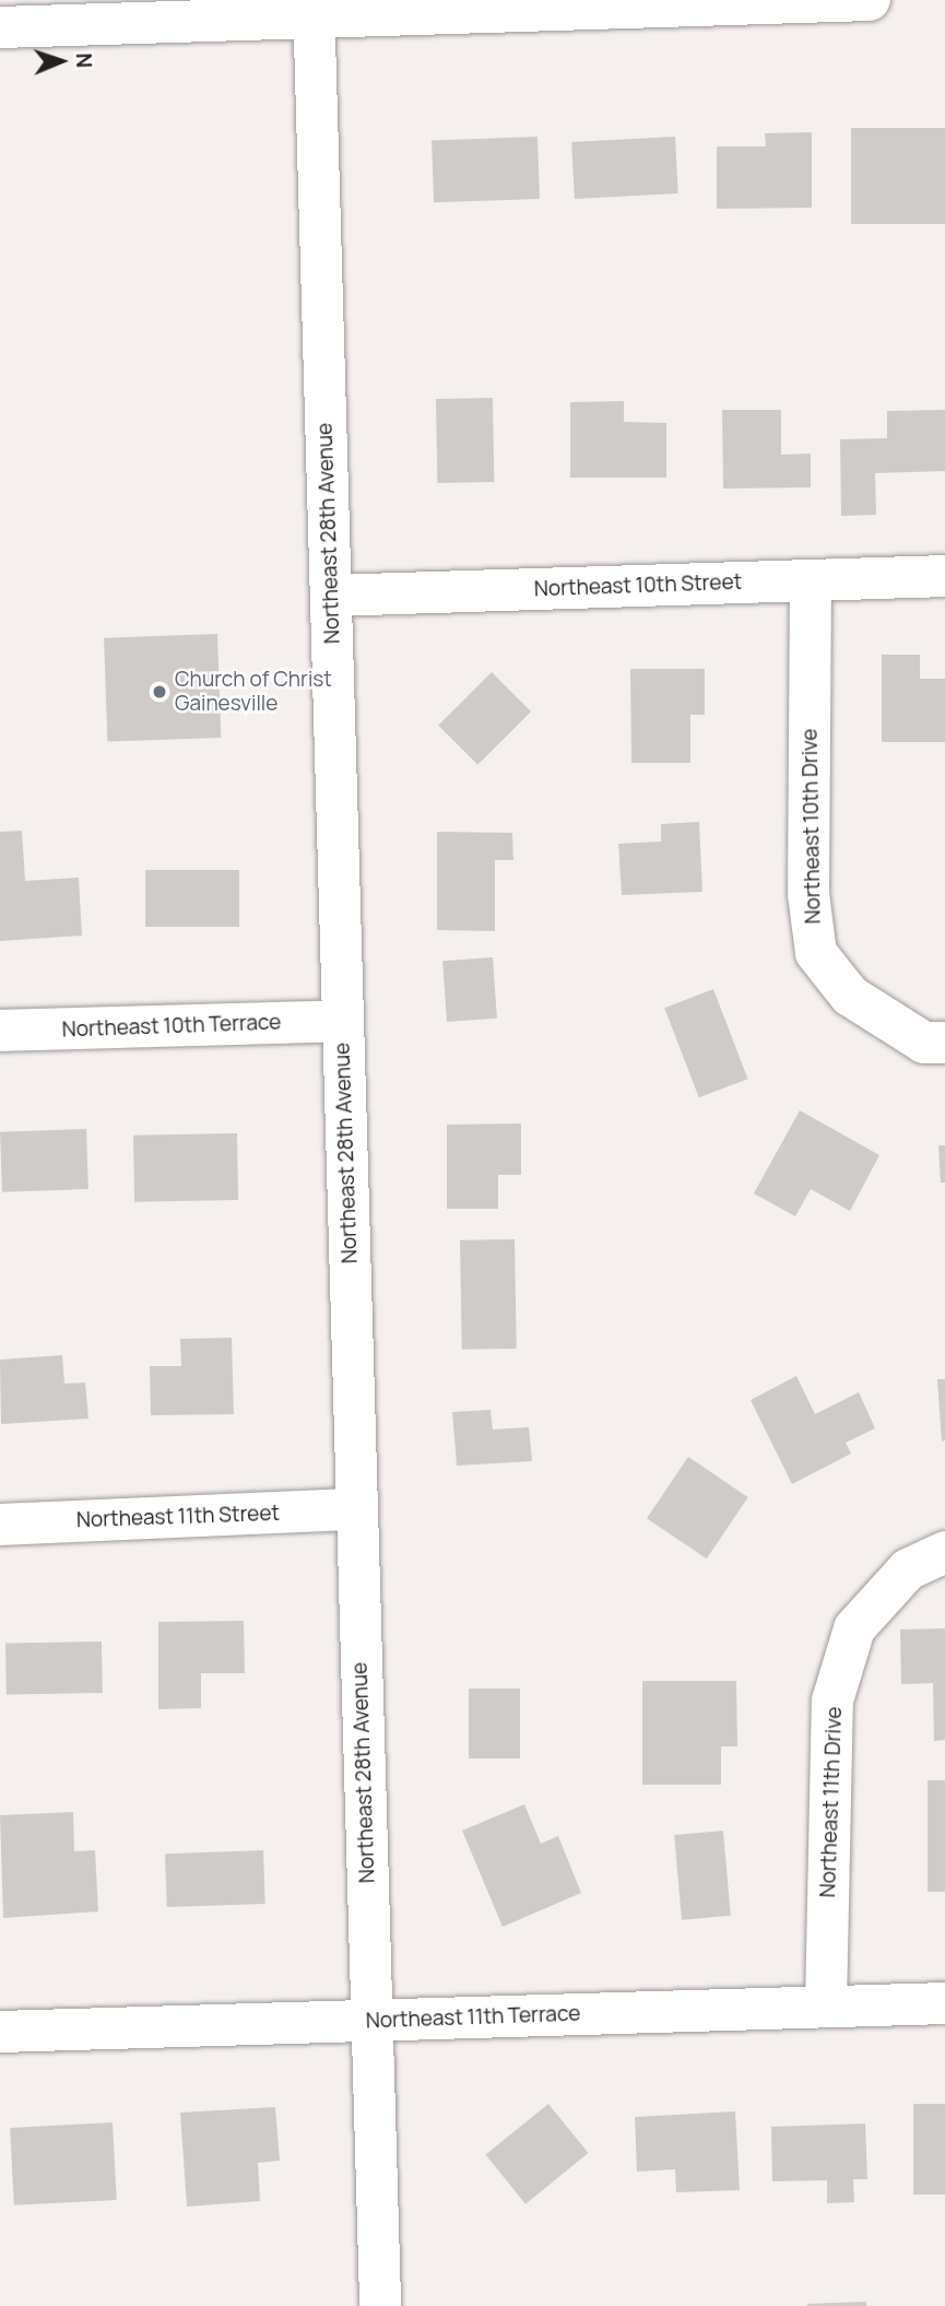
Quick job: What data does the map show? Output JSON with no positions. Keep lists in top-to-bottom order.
{
  "streets": {
    "street": [
      "Northeast 28th Avenue",
      "Northeast 10th Street",
      "Northeast 10th Drive",
      "Northeast 10th Terrace",
      "Northeast 11th Street",
      "Northeast 11th Drive",
      "Northeast 11th Terrace"
    ]
  },
  "crossings": [
    ["Northeast 28th Avenue", "Northeast 10th Street"],
    ["Northeast 28th Avenue", "Northeast 10th Terrace"],
    ["Northeast 28th Avenue", "Northeast 11th Street"],
    ["Northeast 28th Avenue", "Northeast 11th Terrace"],
    ["Northeast 10th Street", "Northeast 10th Drive"],
    ["Northeast 11th Drive", "Northeast 11th Terrace"]
  ],
  "places": ["Church of Christ Gainesville"],
  "north": "right"
}
